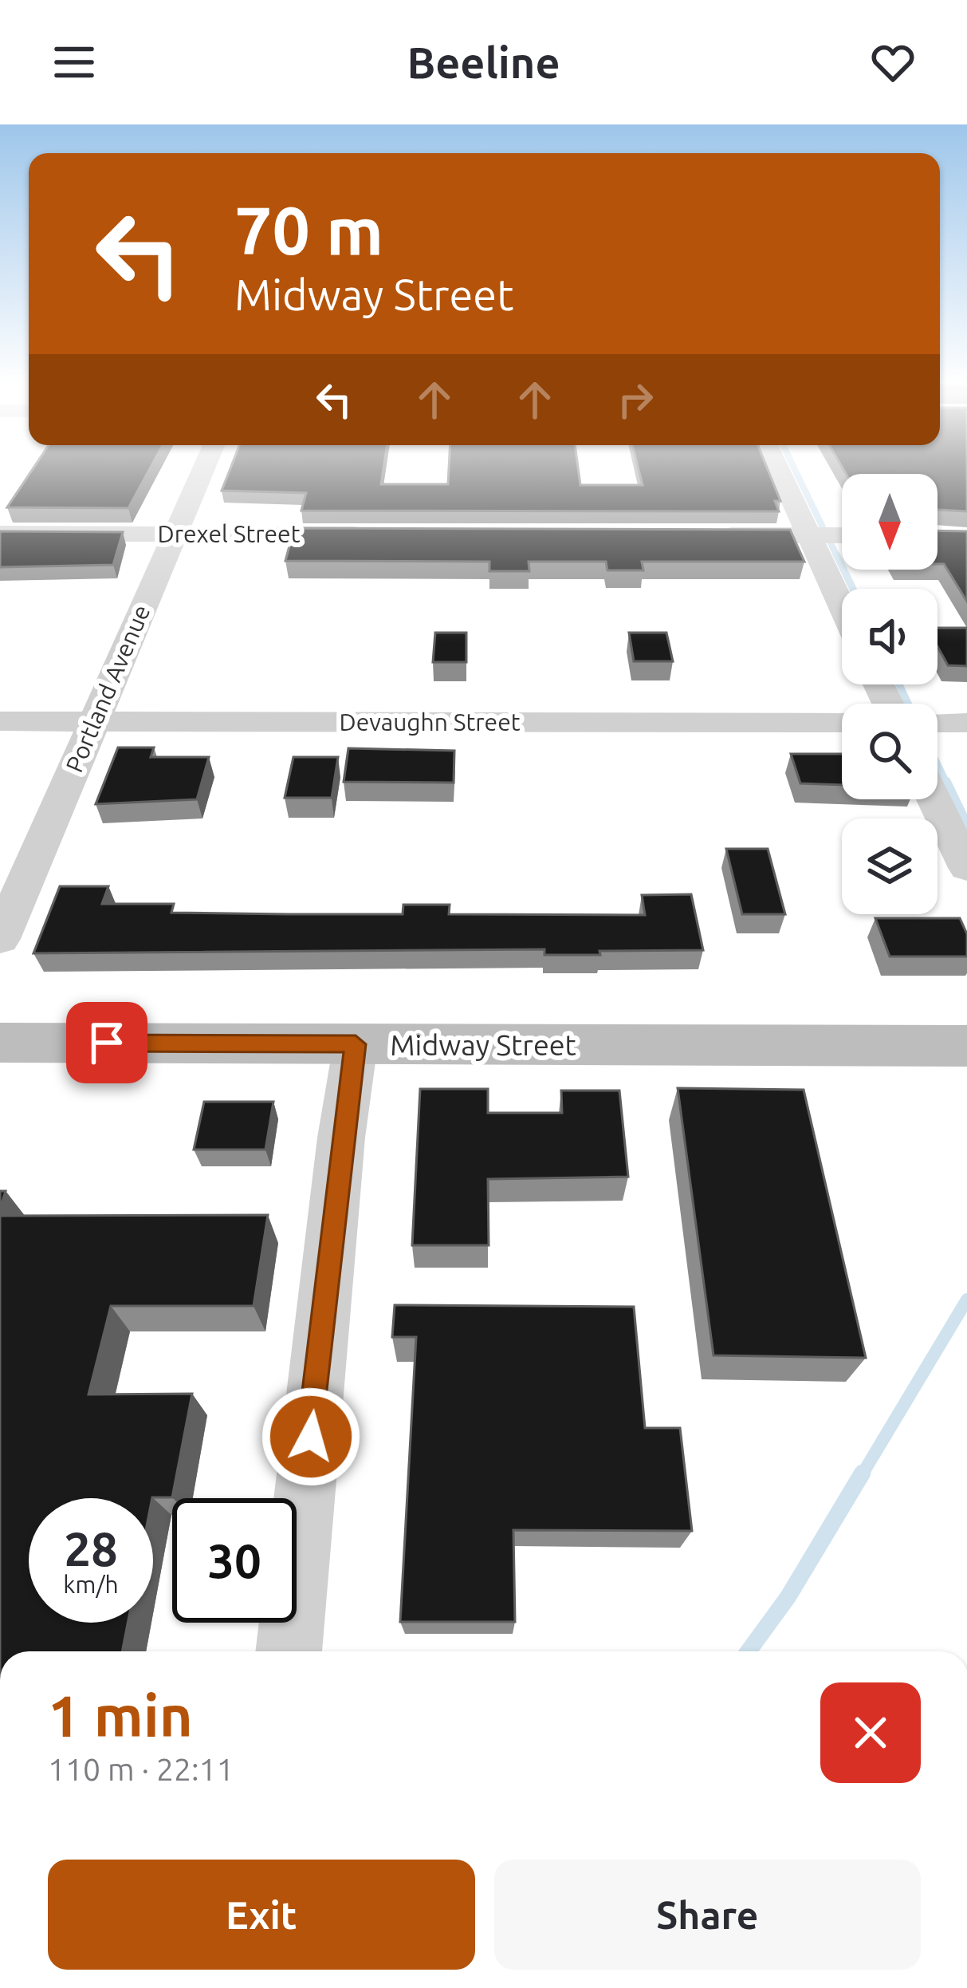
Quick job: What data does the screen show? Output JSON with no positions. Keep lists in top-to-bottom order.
{
  "streets": {
    "street": [
      "Drexel Street",
      "Portland Avenue",
      "Devaughn Street",
      "Midway Street"
    ]
  },
  "crossings": [
    ["Drexel Street", "Portland Avenue"],
    ["Portland Avenue", "Devaughn Street"]
  ],
  "north": "bottom",
  "page": {
    "header": "Beeline",
    "turn": ["70 m", "Midway Street"],
    "speed": "28 km/h",
    "limit": "30",
    "heading": ["1 min", "110 m · 22:11"],
    "buttons": ["Exit", "Share"]
  }
}
